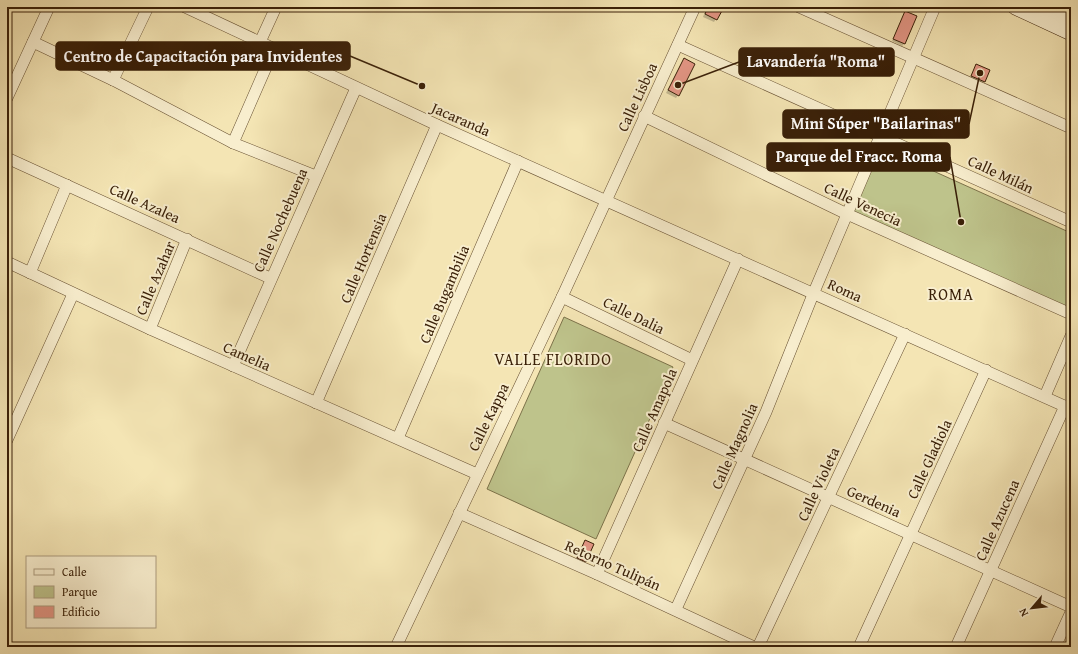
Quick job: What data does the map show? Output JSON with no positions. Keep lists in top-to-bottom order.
{
  "streets": {
    "street": [
      "Calle Lisboa",
      "Jacaranda",
      "Calle Milán",
      "Calle Azalea",
      "Calle Venecia",
      "Calle Nochebuena",
      "Calle Hortensia",
      "Calle Azahar",
      "Roma",
      "Calle Bugambilia",
      "Calle Dalia",
      "Camelia",
      "Calle Amapola",
      "Calle Kappa",
      "Calle Magnolia",
      "Calle Gladiola",
      "Calle Violeta",
      "Gerdenia",
      "Calle Azucena",
      "Retorno Tulipán"
    ]
  },
  "crossings": [
    ["Calle Lisboa", "Jacaranda"],
    ["Calle Lisboa", "Calle Milán"],
    ["Calle Lisboa", "Calle Venecia"],
    ["Calle Lisboa", "Roma"],
    ["Calle Lisboa", "Calle Kappa"],
    ["Jacaranda", "Calle Nochebuena"],
    ["Jacaranda", "Calle Hortensia"],
    ["Jacaranda", "Roma"],
    ["Jacaranda", "Calle Bugambilia"],
    ["Jacaranda", "Calle Kappa"],
    ["Calle Milán", "Calle Magnolia"],
    ["Calle Azalea", "Calle Nochebuena"],
    ["Calle Azalea", "Calle Azahar"],
    ["Calle Venecia", "Calle Magnolia"],
    ["Calle Nochebuena", "Camelia"],
    ["Calle Hortensia", "Camelia"],
    ["Calle Azahar", "Camelia"],
    ["Roma", "Calle Amapola"],
    ["Roma", "Calle Kappa"],
    ["Roma", "Calle Magnolia"],
    ["Roma", "Calle Gladiola"],
    ["Roma", "Calle Violeta"],
    ["Roma", "Calle Azucena"],
    ["Calle Bugambilia", "Camelia"],
    ["Calle Dalia", "Calle Amapola"],
    ["Calle Dalia", "Calle Kappa"],
    ["Camelia", "Calle Kappa"],
    ["Calle Amapola", "Gerdenia"],
    ["Calle Amapola", "Retorno Tulipán"],
    ["Calle Kappa", "Retorno Tulipán"],
    ["Calle Magnolia", "Gerdenia"],
    ["Calle Magnolia", "Retorno Tulipán"],
    ["Calle Gladiola", "Gerdenia"],
    ["Calle Violeta", "Gerdenia"],
    ["Gerdenia", "Calle Azucena"]
  ],
  "districts": ["ROMA", "VALLE FLORIDO"],
  "places": [
    "Mini Súper \"Bailarinas\"",
    "Lavandería \"Roma\"",
    "Centro de Capacitación para Invidentes",
    "Parque del Fracc. Roma"
  ],
  "legend": ["Calle", "Parque", "Edificio"],
  "north": "bottom left"
}
